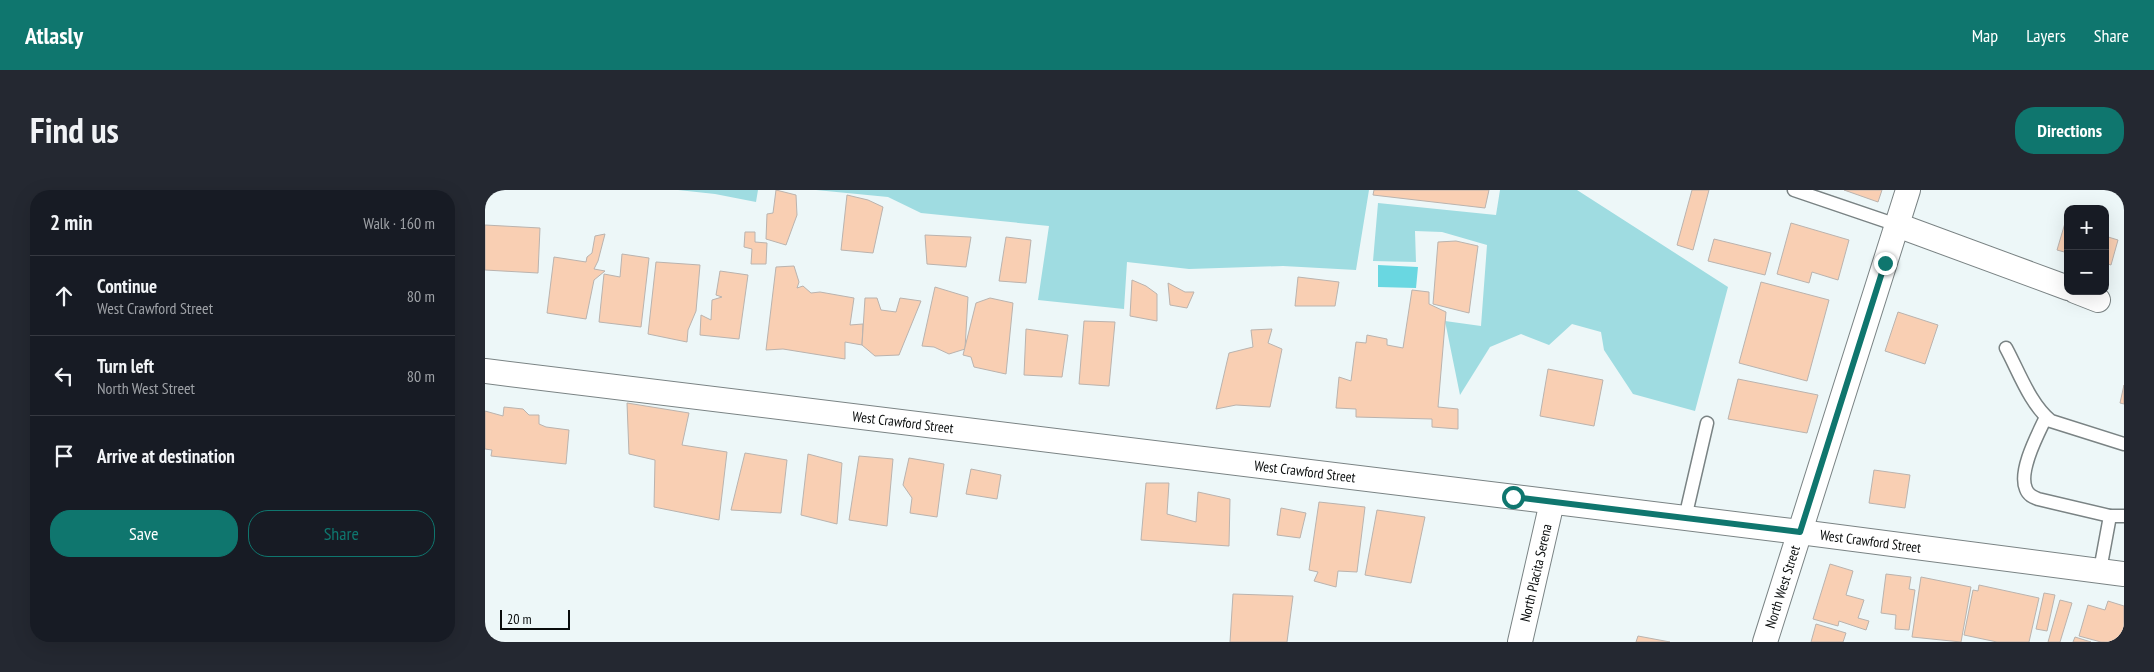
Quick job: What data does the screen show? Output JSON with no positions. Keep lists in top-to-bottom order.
{
  "streets": {
    "street": ["West Crawford Street", "North Placita Serena", "North West Street"]
  },
  "crossings": [
    ["West Crawford Street", "North Placita Serena"],
    ["West Crawford Street", "North West Street"]
  ],
  "scale_bar": "20 m",
  "page": {
    "header": "Atlasly",
    "nav": ["Map", "Layers", "Share"],
    "title": "Find us",
    "buttons": [
      "Directions",
      ["Save", "Share"]
    ],
    "heading": ["2 min", "Walk · 160 m"],
    "map_buttons": ["+", "−"],
    "list": [
      ["Continue", "West Crawford Street", "80 m"],
      ["Turn left", "North West Street", "80 m"],
      "Arrive at destination"
    ],
    "scale": "20 m"
  }
}
